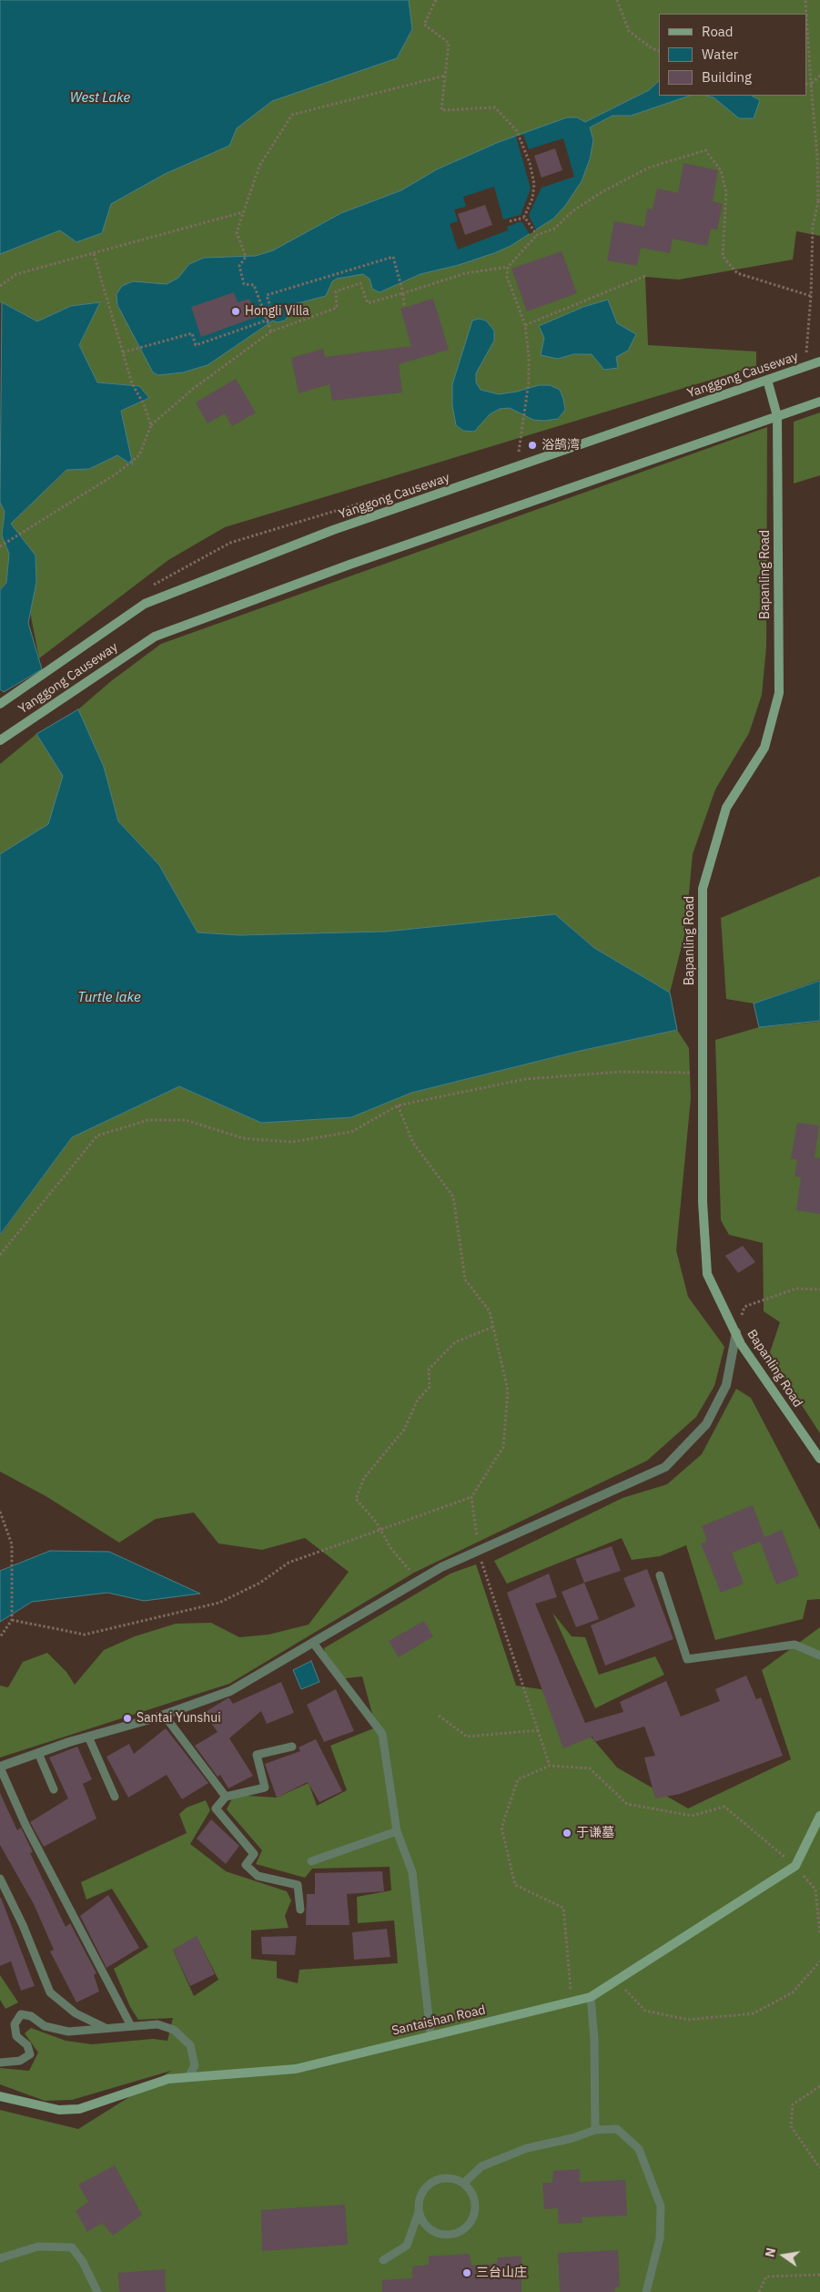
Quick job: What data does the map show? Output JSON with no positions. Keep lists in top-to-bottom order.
{
  "streets": {
    "street": ["Yanggong Causeway", "Bapanling Road", "Santaishan Road"]
  },
  "crossings": [
    ["Yanggong Causeway", "Bapanling Road"]
  ],
  "water": ["West Lake", "Turtle lake"],
  "places": [
    "Hongli Villa",
    "浴鹄湾",
    "Santai Yunshui",
    "于谦墓",
    "三台山庄"
  ],
  "legend": ["Road", "Water", "Building"],
  "north": "left"
}
